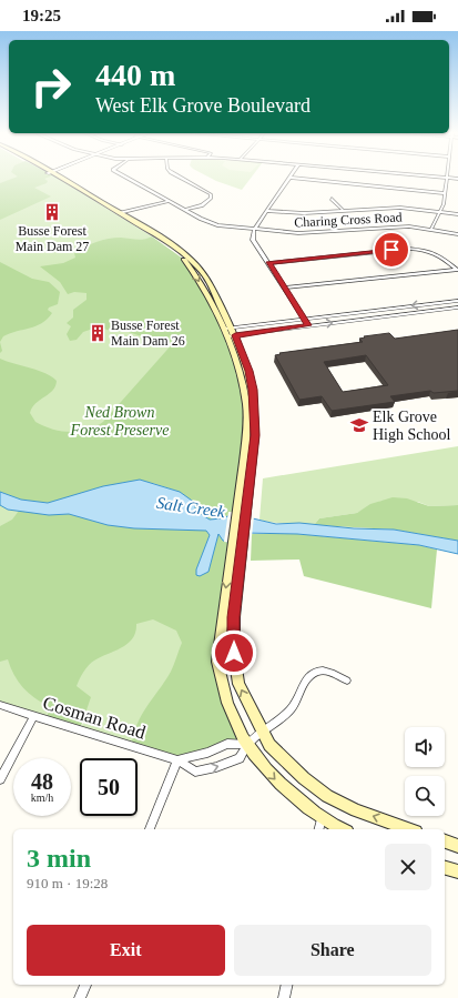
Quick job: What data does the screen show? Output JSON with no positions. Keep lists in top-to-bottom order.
{
  "streets": {
    "street": ["Charing Cross Road", "Cosman Road"]
  },
  "water": ["Salt Creek"],
  "parks": ["Ned Brown Forest Preserve"],
  "places": {
    "building": ["Busse Forest Main Dam 27", "Busse Forest Main Dam 26"],
    "school or university": ["Elk Grove High School"]
  },
  "page": {
    "status": "19:25",
    "turn": ["440 m", "West Elk Grove Boulevard"],
    "speed": "48 km/h",
    "limit": "50",
    "heading": ["3 min", "910 m · 19:28"],
    "buttons": ["Exit", "Share"]
  }
}
